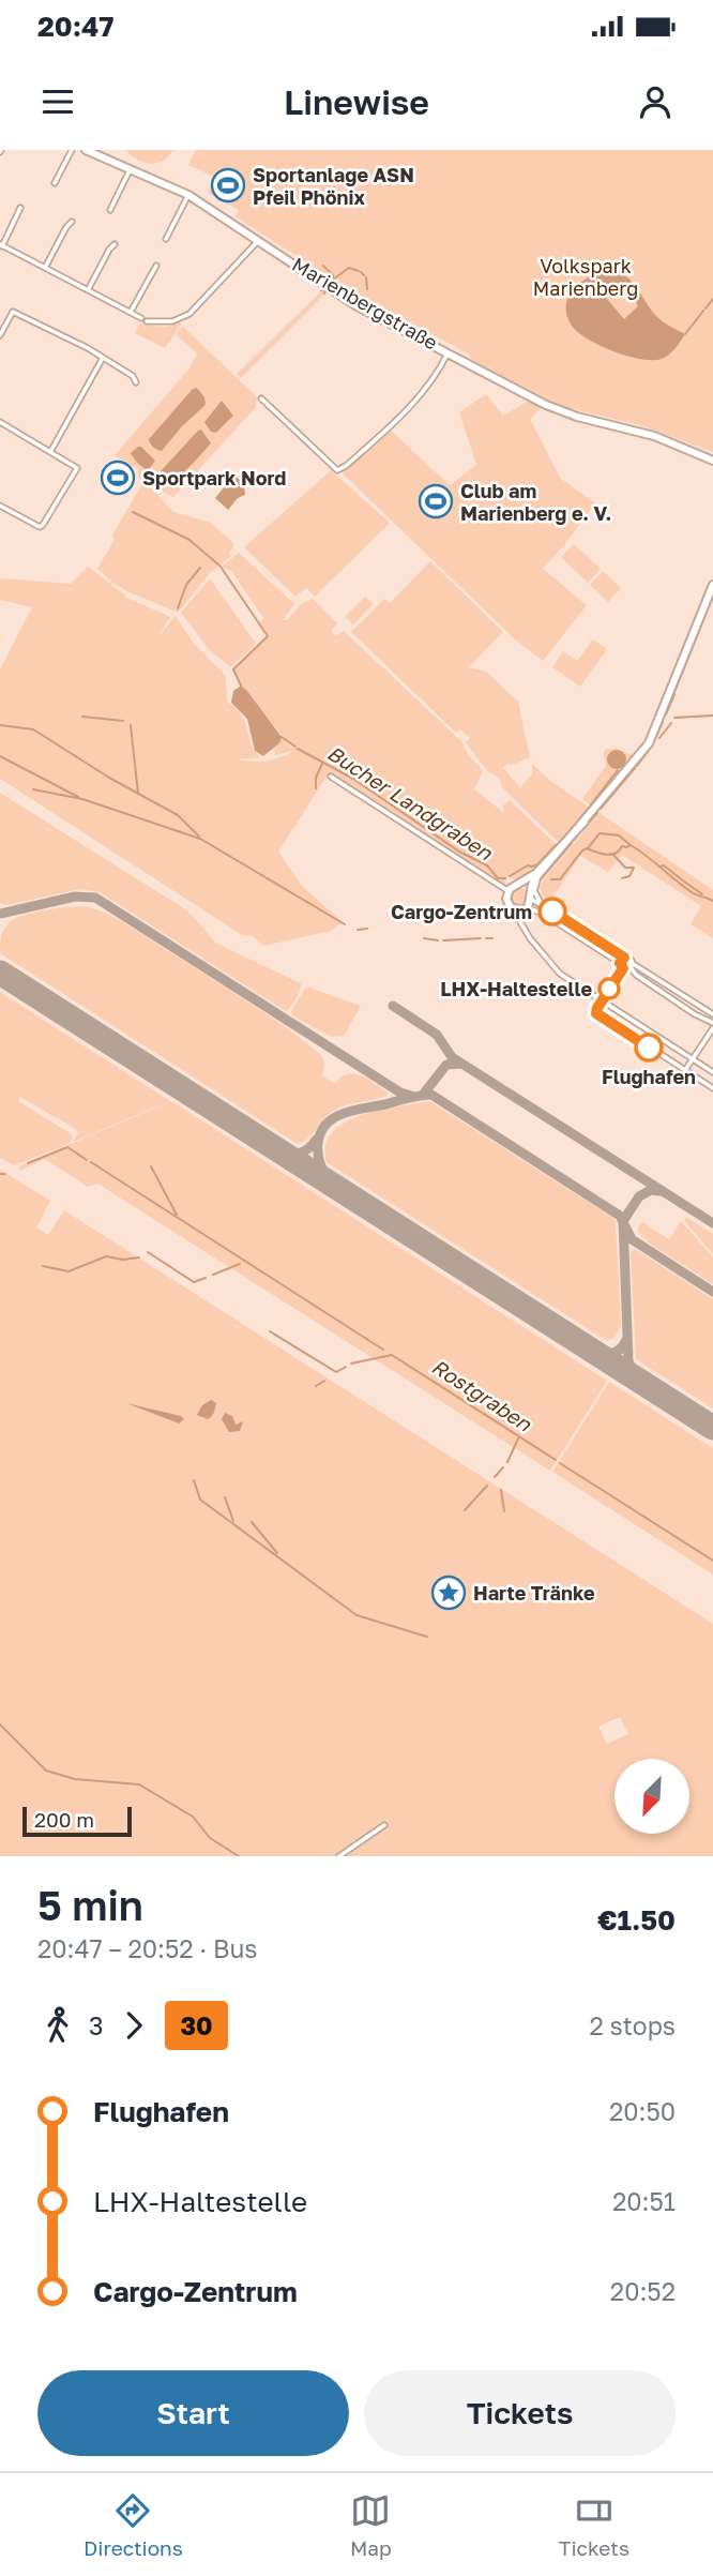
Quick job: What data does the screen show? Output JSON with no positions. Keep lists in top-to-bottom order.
{
  "streets": {
    "main road": ["Marienbergstraße"]
  },
  "water": ["Bucher Landgraben", "Rostgraben"],
  "parks": ["Volkspark Marienberg"],
  "places": {
    "sports": ["Sportanlage ASN Pfeil Phönix", "Sportpark Nord", "Club am Marienberg e. V."],
    "other": ["Cargo-Zentrum", "LHX-Haltestelle", "Flughafen"],
    "place": ["Harte Tränke"]
  },
  "lines": ["bus line 30"],
  "scale_bar": "200 m",
  "north": "bottom left",
  "page": {
    "status": "20:47",
    "header": "Linewise",
    "scale": "200 m",
    "heading": ["5 min", "20:47 – 20:52 · Bus", "€1.50"],
    "legs": ["3", "30", "2 stops"],
    "list": [
      {
        "name": "Flughafen",
        "value": "20:50"
      },
      {
        "name": "LHX-Haltestelle",
        "value": "20:51"
      },
      {
        "name": "Cargo-Zentrum",
        "value": "20:52"
      }
    ],
    "buttons": ["Start", "Tickets"],
    "tabs": ["Directions", "Map", "Tickets"]
  }
}
